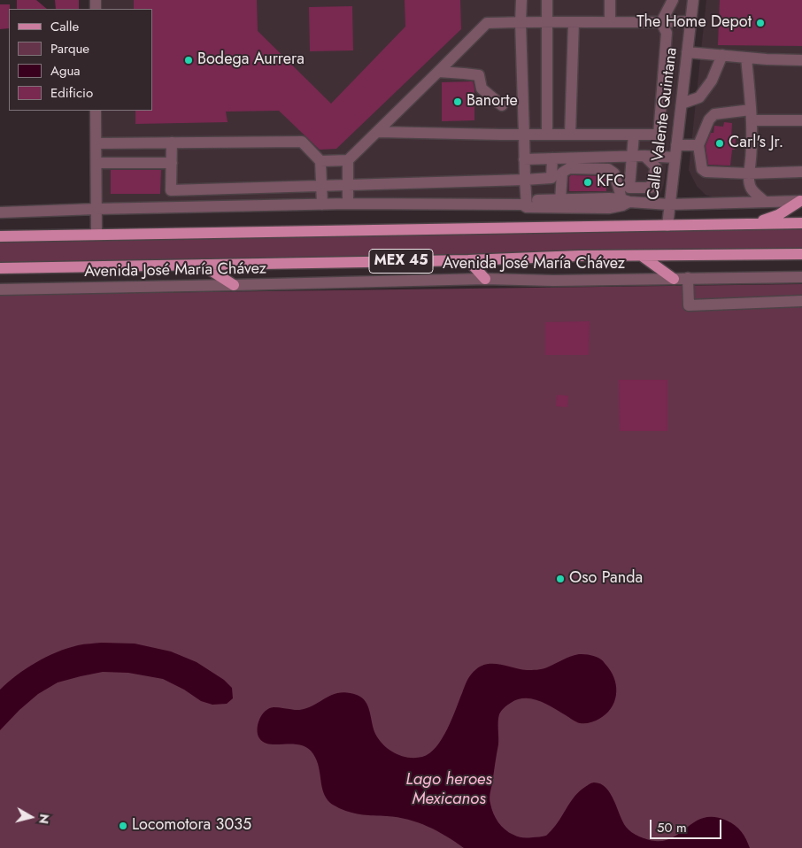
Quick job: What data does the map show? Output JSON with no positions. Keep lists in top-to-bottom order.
{
  "streets": {
    "main road": ["MEX 45", "Avenida José María Chávez"],
    "street": ["Calle Valente Quintana"]
  },
  "crossings": [
    ["Calle Valente Quintana", "MEX 45"]
  ],
  "water": ["Lago heroes Mexicanos"],
  "places": [
    "The Home Depot",
    "Bodega Aurrera",
    "Banorte",
    "Carl's Jr.",
    "KFC",
    "Oso Panda",
    "Locomotora 3035"
  ],
  "legend": [
    "Calle",
    "Parque",
    "Agua",
    "Edificio"
  ],
  "scale_bar": "50 m",
  "north": "right"
}
